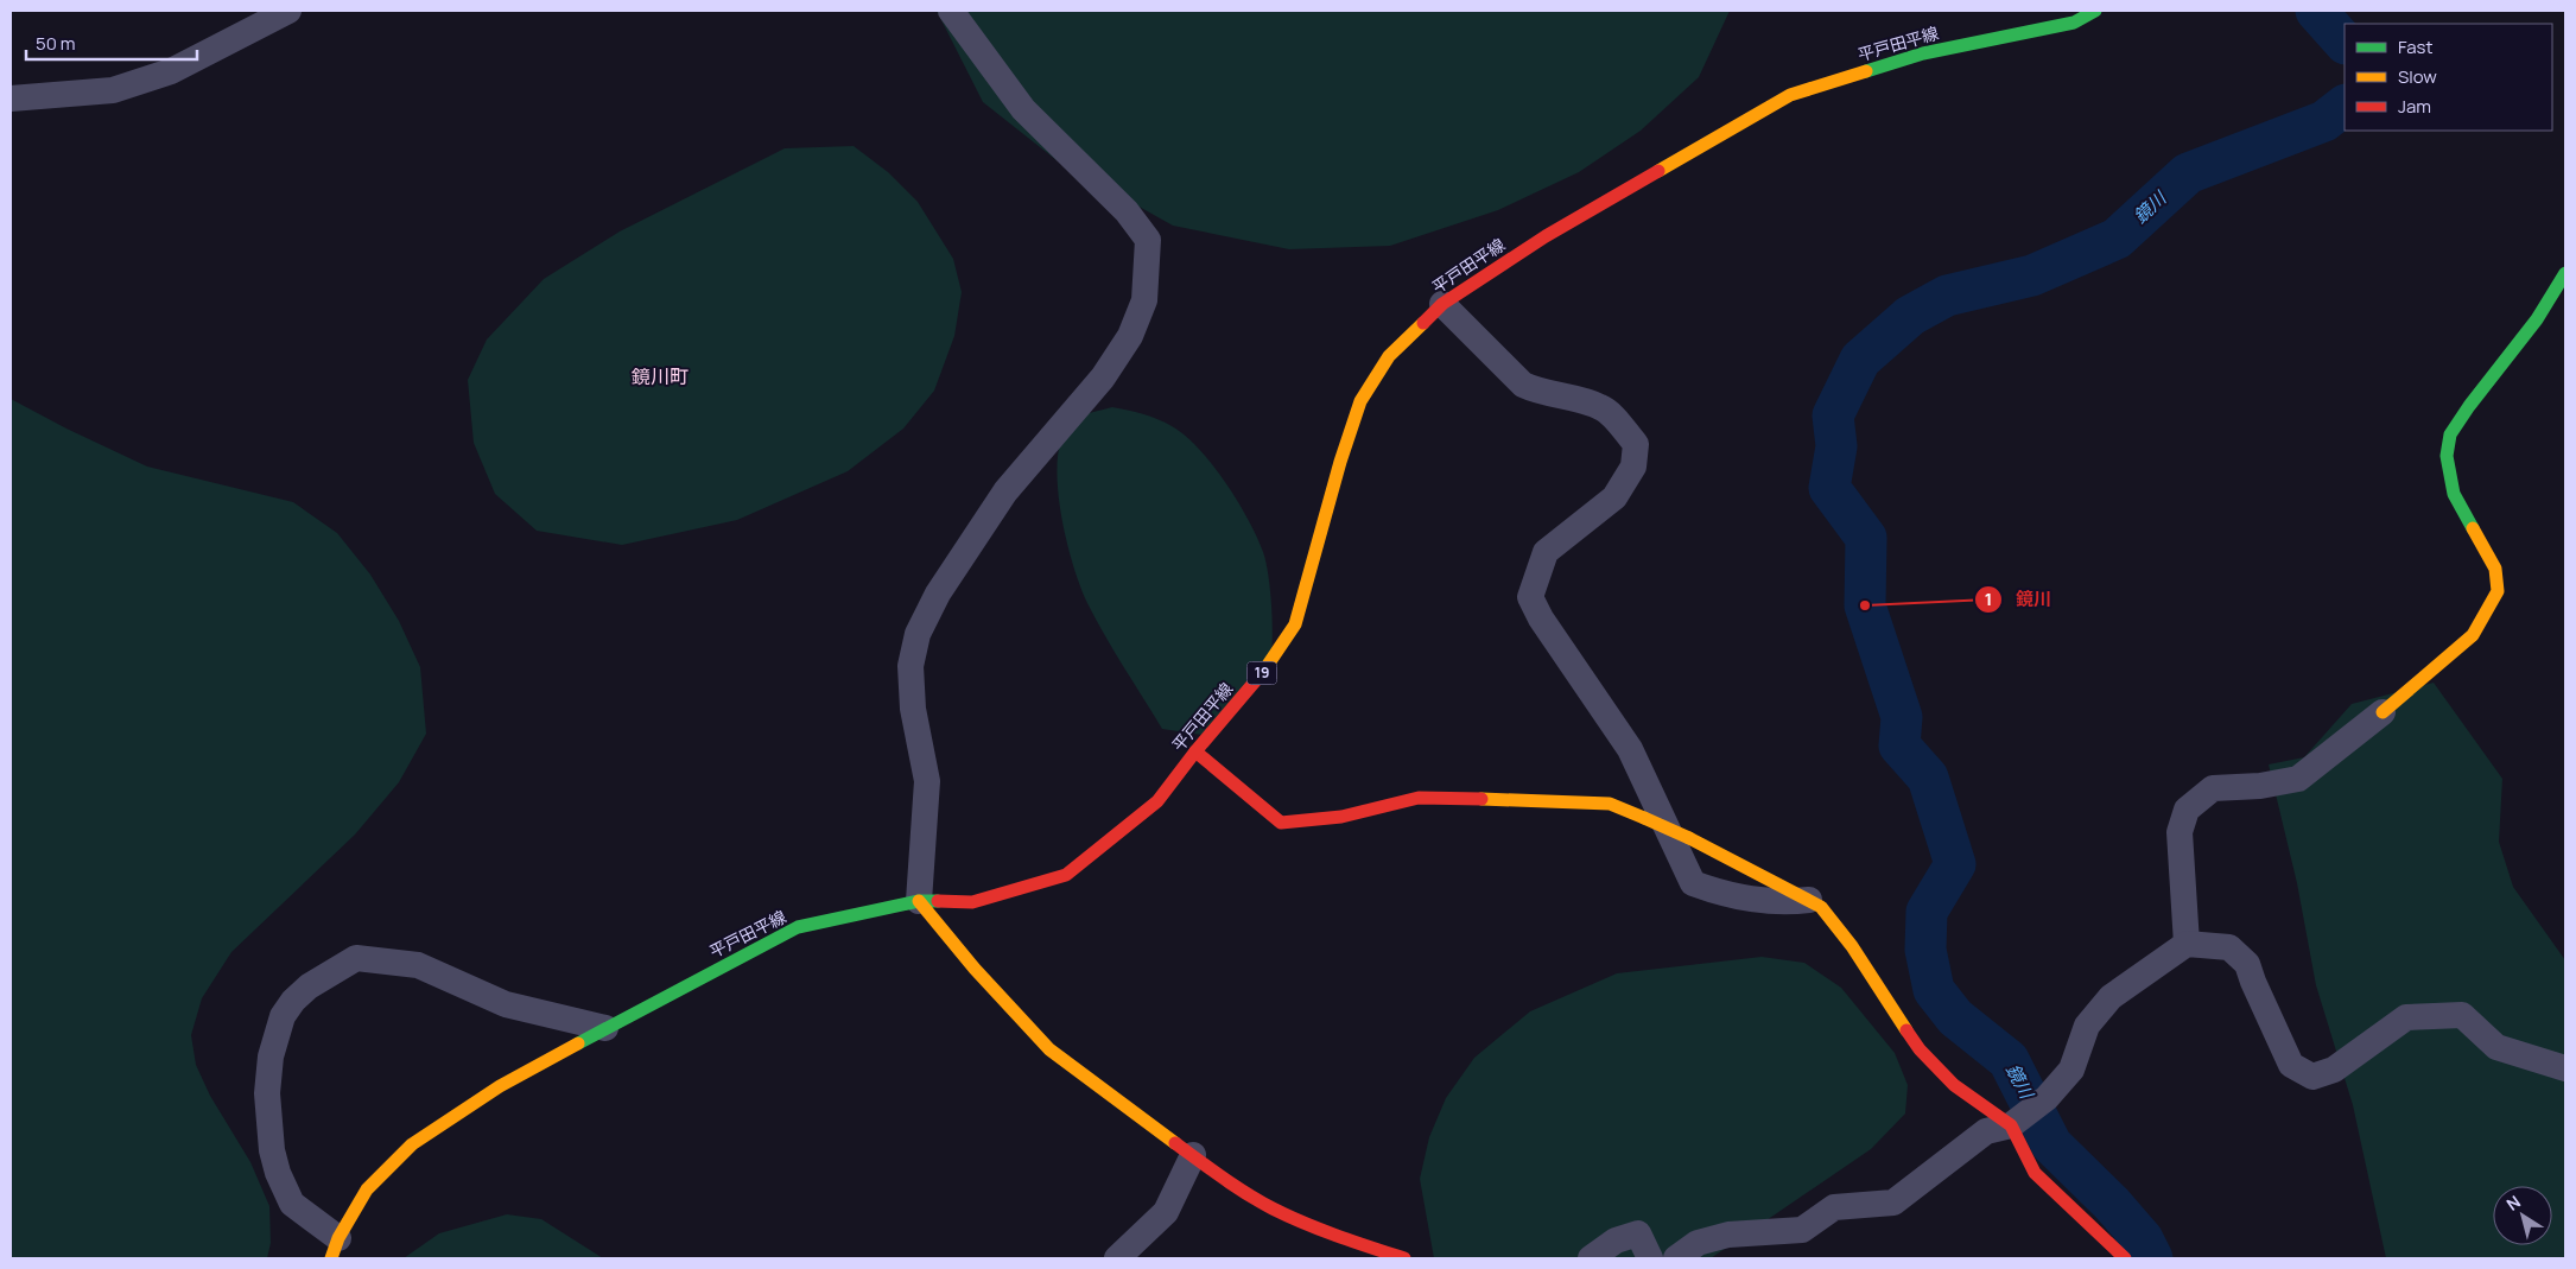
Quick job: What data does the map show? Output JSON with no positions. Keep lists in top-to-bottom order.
{
  "streets": {
    "street": ["平戸田平線", "19"]
  },
  "districts": ["鏡川町"],
  "water": ["鏡川"],
  "places": ["鏡川"],
  "legend": ["Fast", "Slow", "Jam"],
  "scale_bar": "50 m",
  "north": "top left"
}
